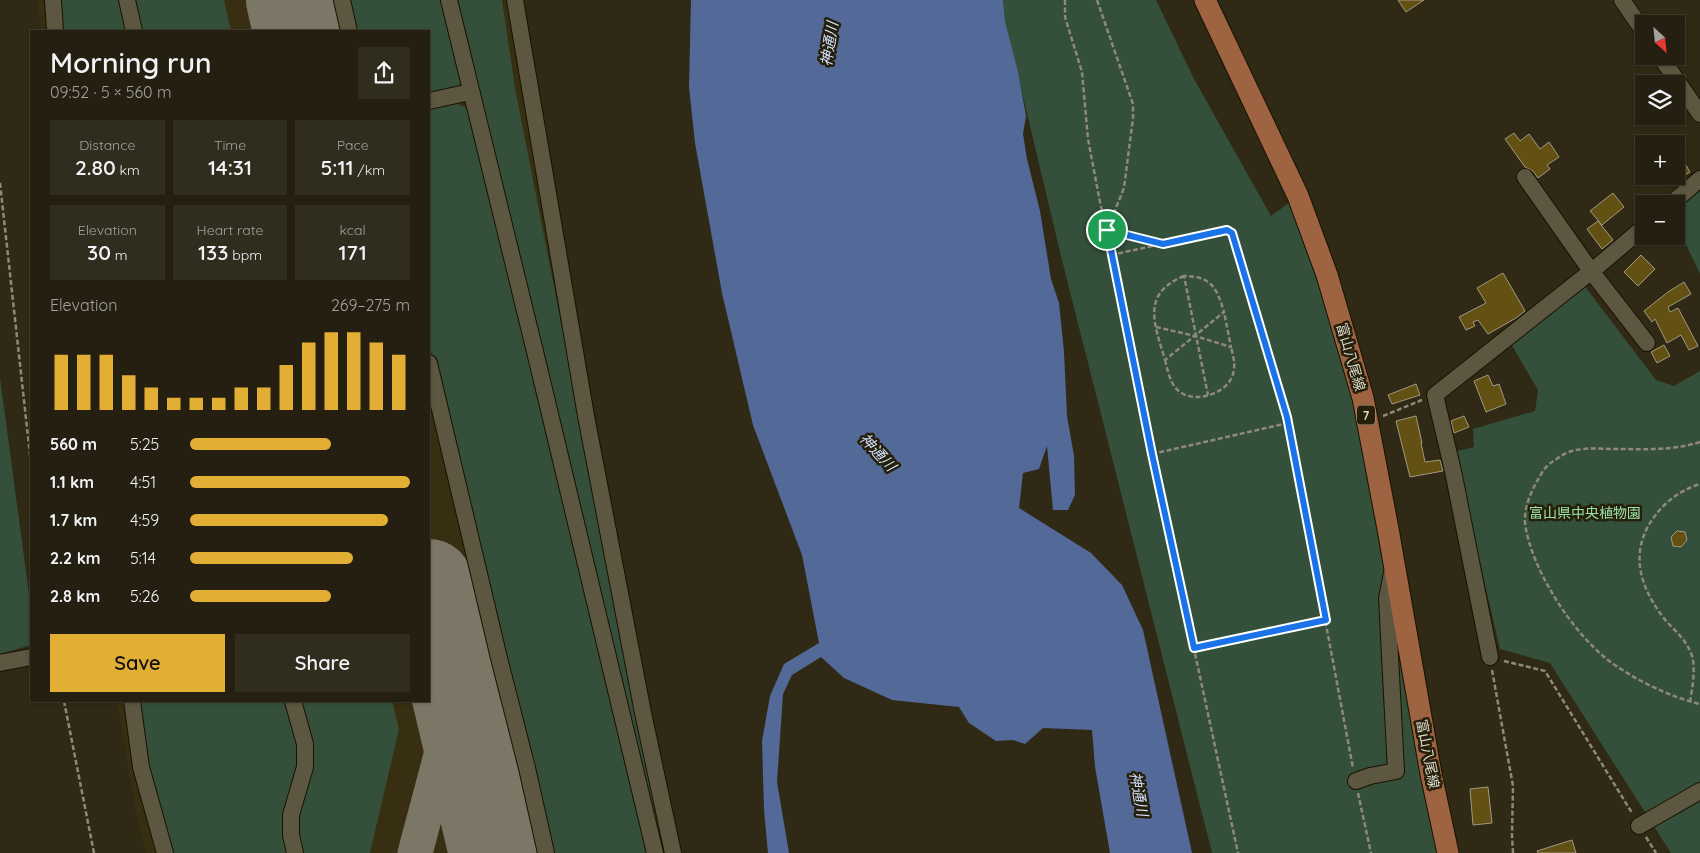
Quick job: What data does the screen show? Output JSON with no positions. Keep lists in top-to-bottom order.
{
  "streets": {
    "main road": ["富山八尾線", "7"]
  },
  "water": ["神通川"],
  "parks": ["富山県中央植物園"],
  "north": "bottom right",
  "page": {
    "map_buttons": ["+", "−"],
    "heading": ["Morning run", "09:52 · 5 × 560 m"],
    "stats": [
      ["Distance", "2.80 km"],
      ["Time", "14:31"],
      ["Pace", "5:11 /km"],
      ["Elevation", "30 m"],
      ["Heart rate", "133 bpm"],
      ["kcal", "171"]
    ],
    "chart": ["Elevation", "269–275 m"],
    "list": [
      {
        "name": "560 m",
        "note": "5:25"
      },
      {
        "name": "1.1 km",
        "note": "4:51"
      },
      {
        "name": "1.7 km",
        "note": "4:59"
      },
      {
        "name": "2.2 km",
        "note": "5:14"
      },
      {
        "name": "2.8 km",
        "note": "5:26"
      }
    ],
    "buttons": ["Save", "Share"]
  }
}
